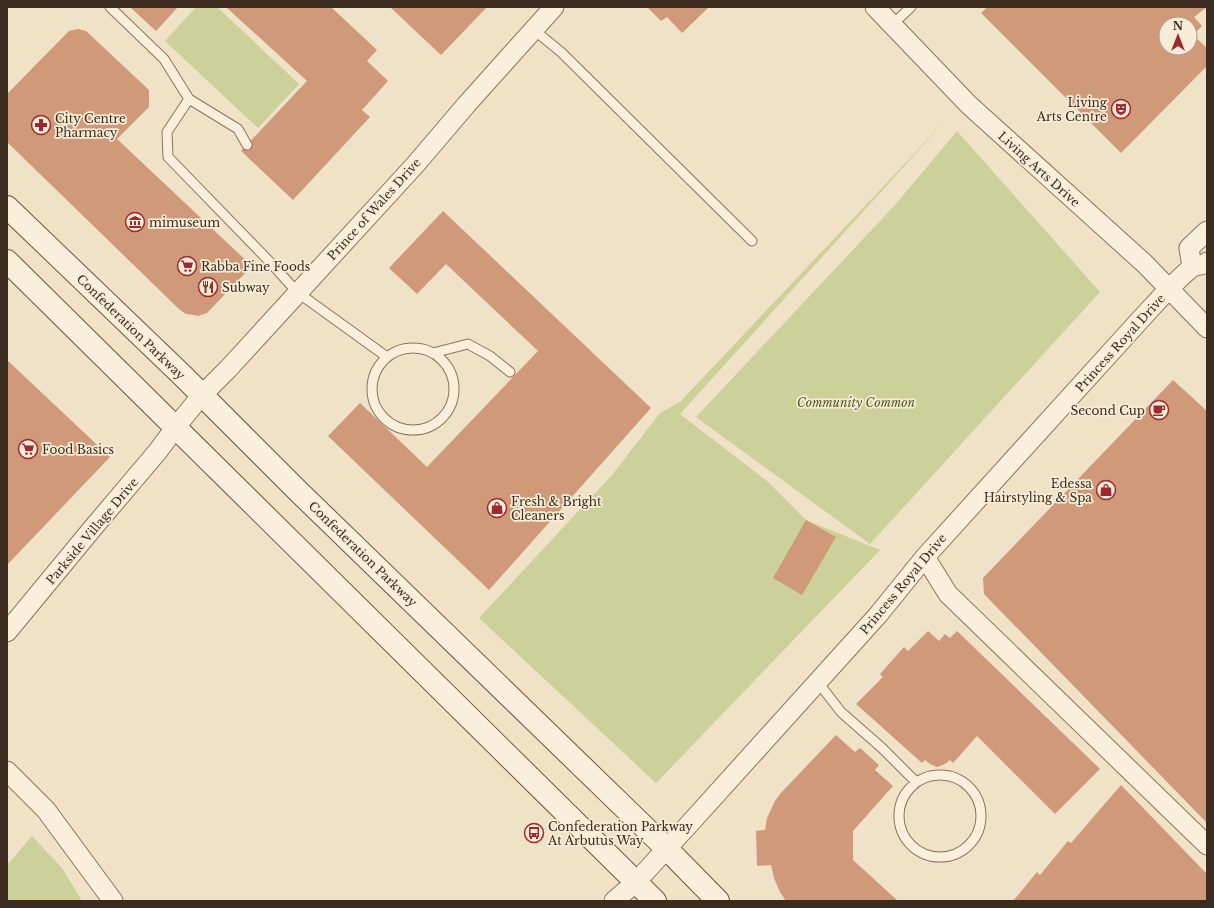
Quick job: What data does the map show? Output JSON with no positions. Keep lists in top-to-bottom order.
{
  "streets": {
    "street": [
      "Living Arts Drive",
      "Prince of Wales Drive",
      "Confederation Parkway",
      "Princess Royal Drive",
      "Parkside Village Drive"
    ]
  },
  "crossings": [
    ["Living Arts Drive", "Princess Royal Drive"],
    ["Prince of Wales Drive", "Confederation Parkway"],
    ["Prince of Wales Drive", "Parkside Village Drive"],
    ["Confederation Parkway", "Princess Royal Drive"]
  ],
  "parks": ["Community Common"],
  "places": {
    "theatre": ["Living Arts Centre"],
    "pharmacy": ["City Centre Pharmacy"],
    "museum": ["mimuseum"],
    "supermarket": ["Rabba Fine Foods", "Food Basics"],
    "restaurant": ["Subway"],
    "cafe": ["Second Cup"],
    "shop": ["Edessa Hairstyling & Spa", "Fresh & Bright Cleaners"],
    "bus stop": ["Confederation Parkway At Arbutus Way"]
  },
  "north": "top"
}
